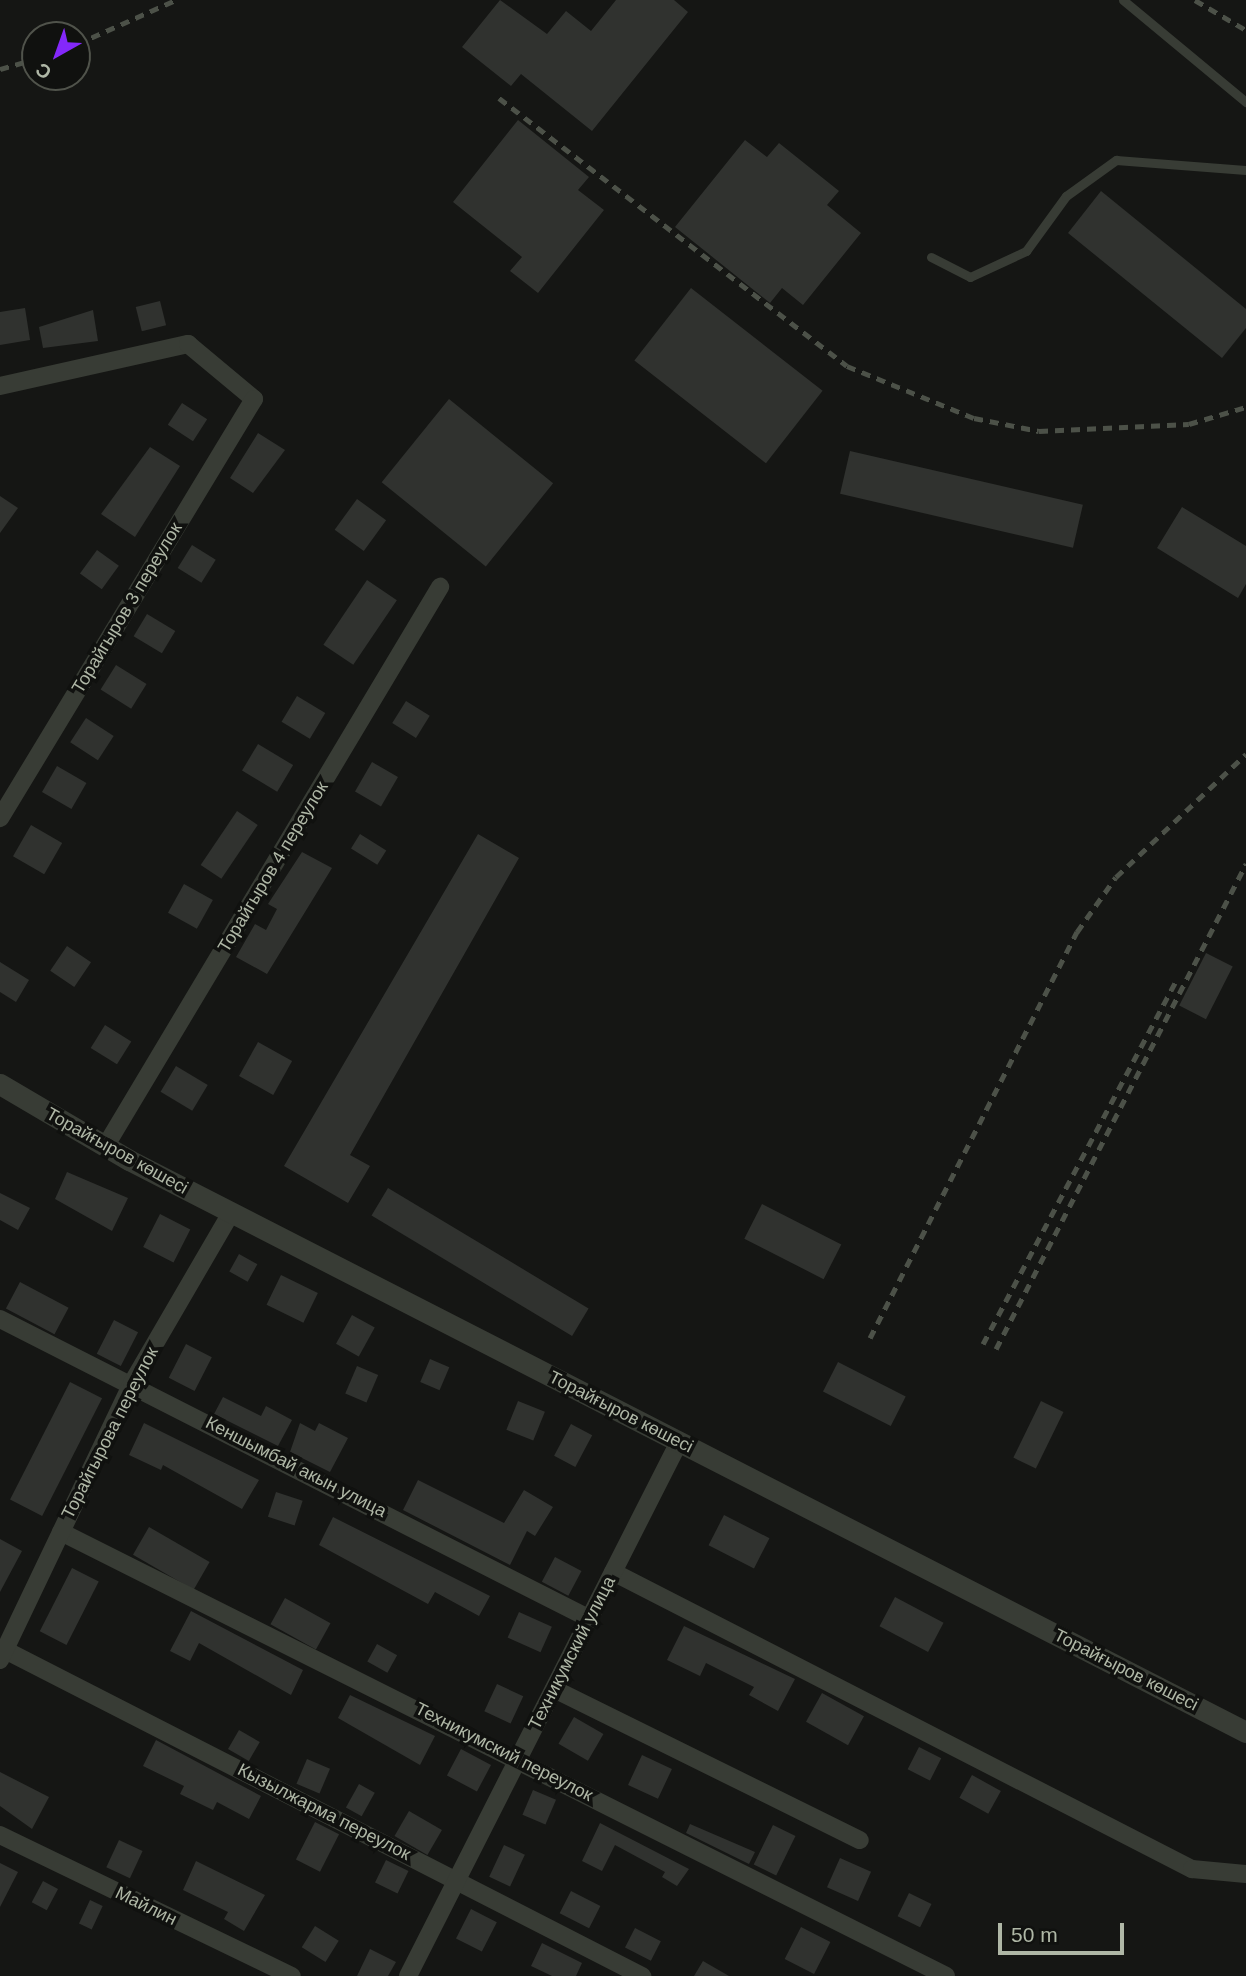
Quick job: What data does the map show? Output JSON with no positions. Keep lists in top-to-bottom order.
{
  "streets": {
    "street": [
      "Торайгыров 3 переулок",
      "Торайгыров 4 переулок",
      "Торайғыров көшесі",
      "Торайгырова переулок",
      "Кеншымбай акын улица",
      "Техникумский улица",
      "Техникумский переулок",
      "Кызылжарма переулок",
      "Майлин"
    ]
  },
  "crossings": [
    ["Торайгыров 4 переулок", "Торайғыров көшесі"],
    ["Торайғыров көшесі", "Торайгырова переулок"],
    ["Торайғыров көшесі", "Техникумский улица"],
    ["Торайгырова переулок", "Кеншымбай акын улица"],
    ["Торайгырова переулок", "Техникумский переулок"],
    ["Торайгырова переулок", "Кызылжарма переулок"],
    ["Кеншымбай акын улица", "Техникумский улица"],
    ["Техникумский улица", "Техникумский переулок"],
    ["Техникумский улица", "Кызылжарма переулок"]
  ],
  "scale_bar": "50 m",
  "north": "bottom left"
}
